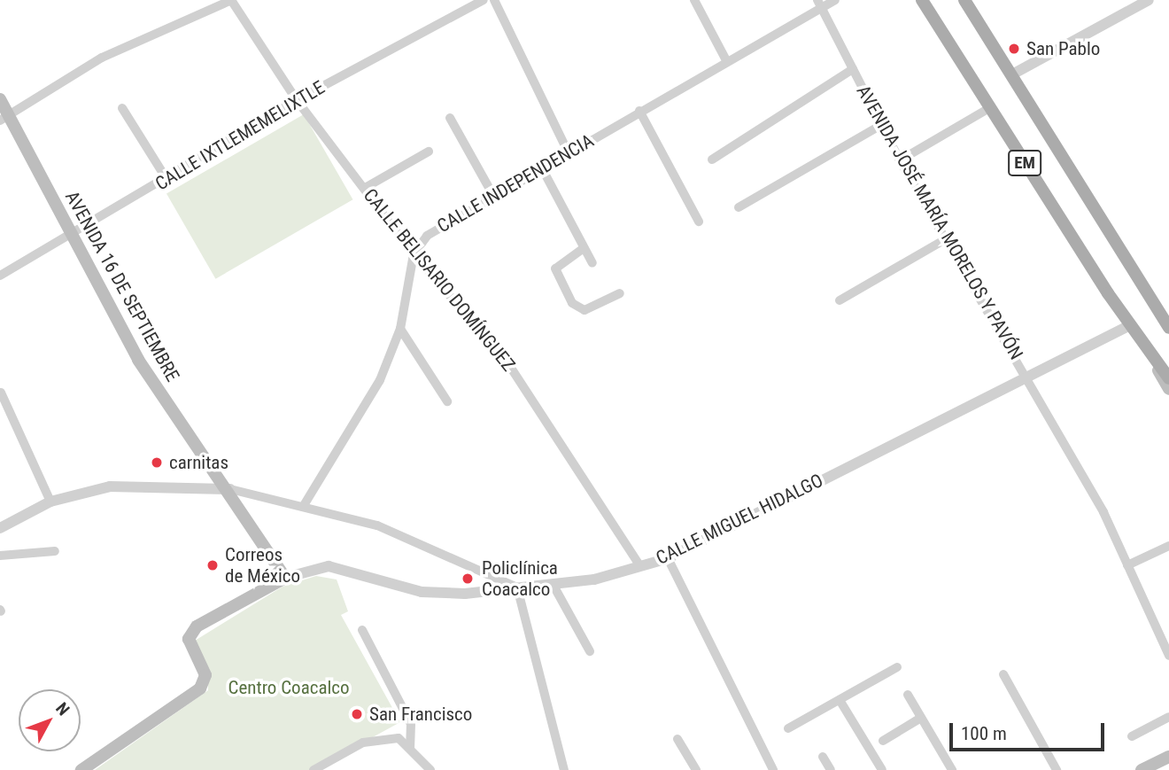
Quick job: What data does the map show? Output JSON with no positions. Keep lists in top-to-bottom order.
{
  "streets": {
    "main road": ["EM", "AVENIDA 16 DE SEPTIEMBRE"],
    "street": [
      "CALLE IXTLEMEMELIXTLE",
      "CALLE INDEPENDENCIA",
      "AVENIDA JOSÉ MARÍA MORELOS Y PAVÓN",
      "CALLE BELISARIO DOMÍNGUEZ",
      "CALLE MIGUEL HIDALGO"
    ]
  },
  "crossings": [
    ["CALLE IXTLEMEMELIXTLE", "CALLE BELISARIO DOMÍNGUEZ"],
    ["CALLE IXTLEMEMELIXTLE", "AVENIDA 16 DE SEPTIEMBRE"],
    ["EM", "CALLE MIGUEL HIDALGO"],
    ["CALLE INDEPENDENCIA", "AVENIDA JOSÉ MARÍA MORELOS Y PAVÓN"],
    ["CALLE INDEPENDENCIA", "CALLE BELISARIO DOMÍNGUEZ"],
    ["AVENIDA JOSÉ MARÍA MORELOS Y PAVÓN", "CALLE MIGUEL HIDALGO"],
    ["CALLE BELISARIO DOMÍNGUEZ", "CALLE MIGUEL HIDALGO"],
    ["AVENIDA 16 DE SEPTIEMBRE", "CALLE MIGUEL HIDALGO"]
  ],
  "parks": ["Centro Coacalco"],
  "places": [
    "San Pablo",
    "carnitas",
    "Correos de México",
    "Policlínica Coacalco",
    "San Francisco"
  ],
  "scale_bar": "100 m",
  "north": "top right"
}
